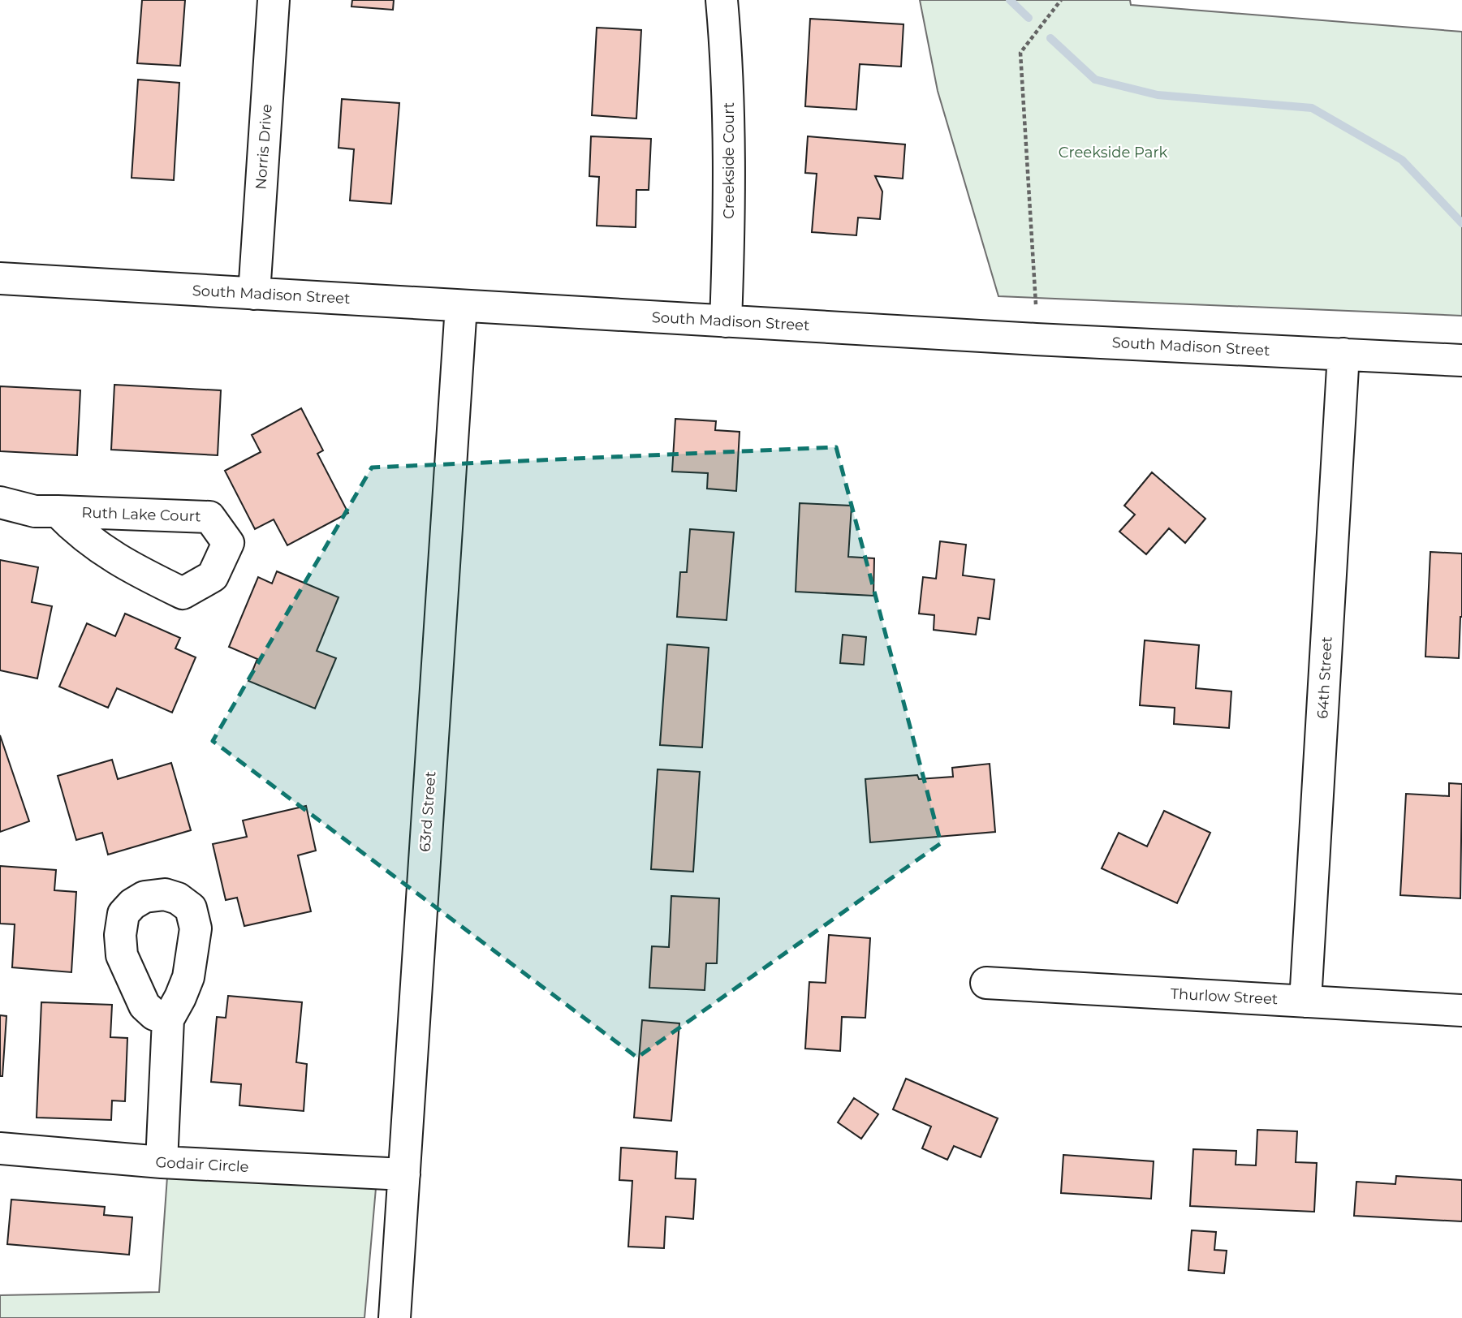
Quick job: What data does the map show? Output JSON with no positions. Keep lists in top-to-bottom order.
{
  "streets": {
    "street": [
      "Norris Drive",
      "Creekside Court",
      "South Madison Street",
      "Ruth Lake Court",
      "64th Street",
      "63rd Street",
      "Thurlow Street",
      "Godair Circle"
    ]
  },
  "crossings": [
    ["Norris Drive", "South Madison Street"],
    ["Creekside Court", "South Madison Street"],
    ["South Madison Street", "64th Street"],
    ["South Madison Street", "63rd Street"],
    ["64th Street", "Thurlow Street"],
    ["63rd Street", "Godair Circle"]
  ],
  "parks": ["Creekside Park"]
}
